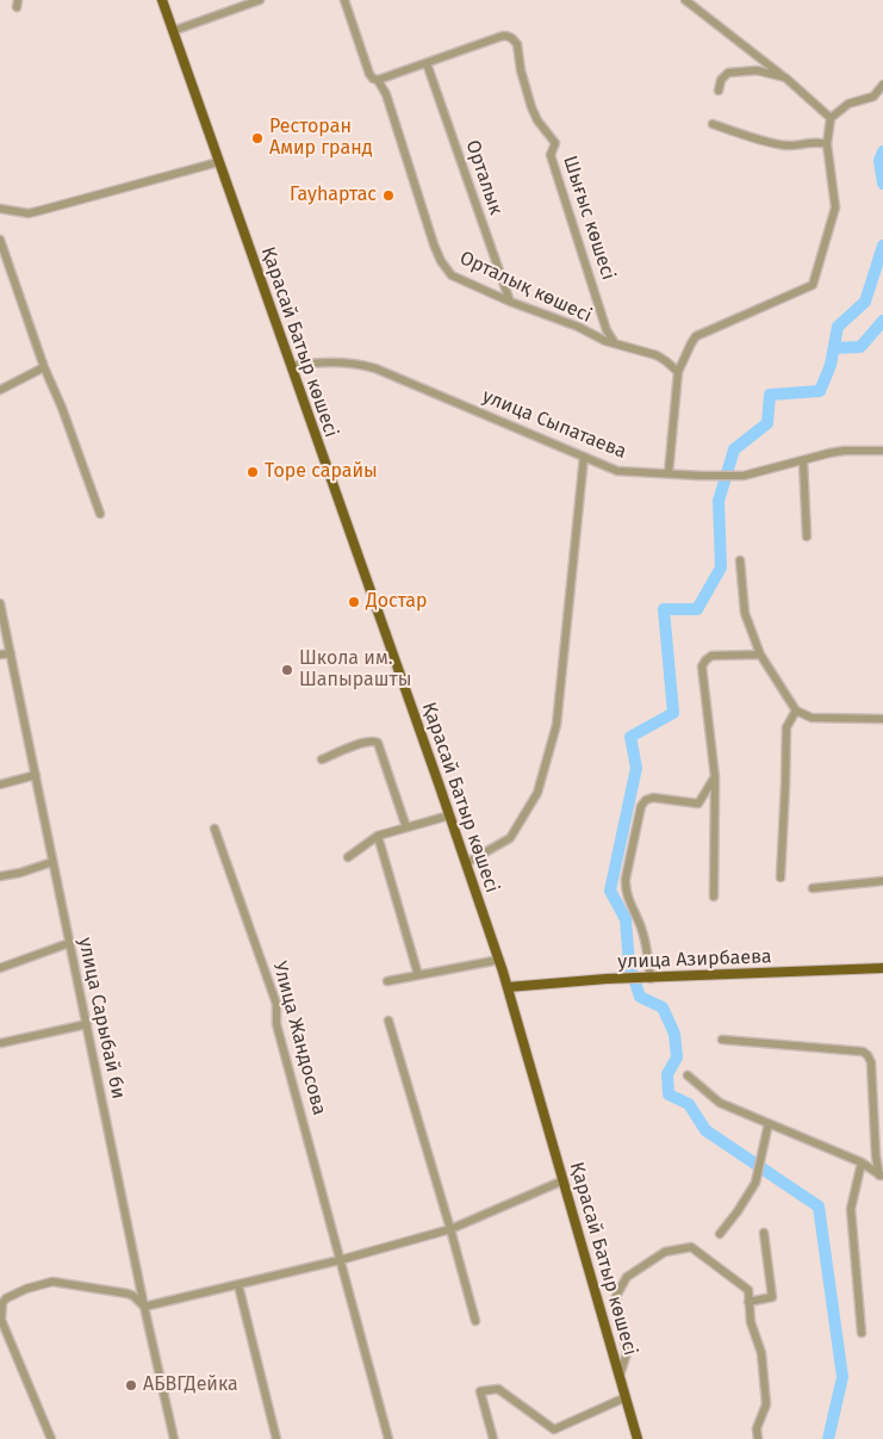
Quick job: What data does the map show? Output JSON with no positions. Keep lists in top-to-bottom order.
{
  "streets": {
    "main road": ["Қарасай Батыр көшесі", "улица Азирбаева"],
    "street": [
      "Орталык",
      "Шығыс көшесі",
      "Орталық көшесі",
      "улица Сыпатаева",
      "улица Сарыбай би",
      "Улица Жандосова"
    ]
  },
  "crossings": [
    ["Орталык", "Шығыс көшесі"],
    ["Орталык", "Орталық көшесі"],
    ["Шығыс көшесі", "Орталық көшесі"],
    ["Қарасай Батыр көшесі", "улица Сыпатаева"],
    ["Қарасай Батыр көшесі", "улица Азирбаева"]
  ],
  "places": [
    "Ресторан Амир гранд",
    "Гауhартас",
    "Торе сарайы",
    "Достар",
    "Школа им. Шапырашты",
    "АБВГДейка"
  ]
}
